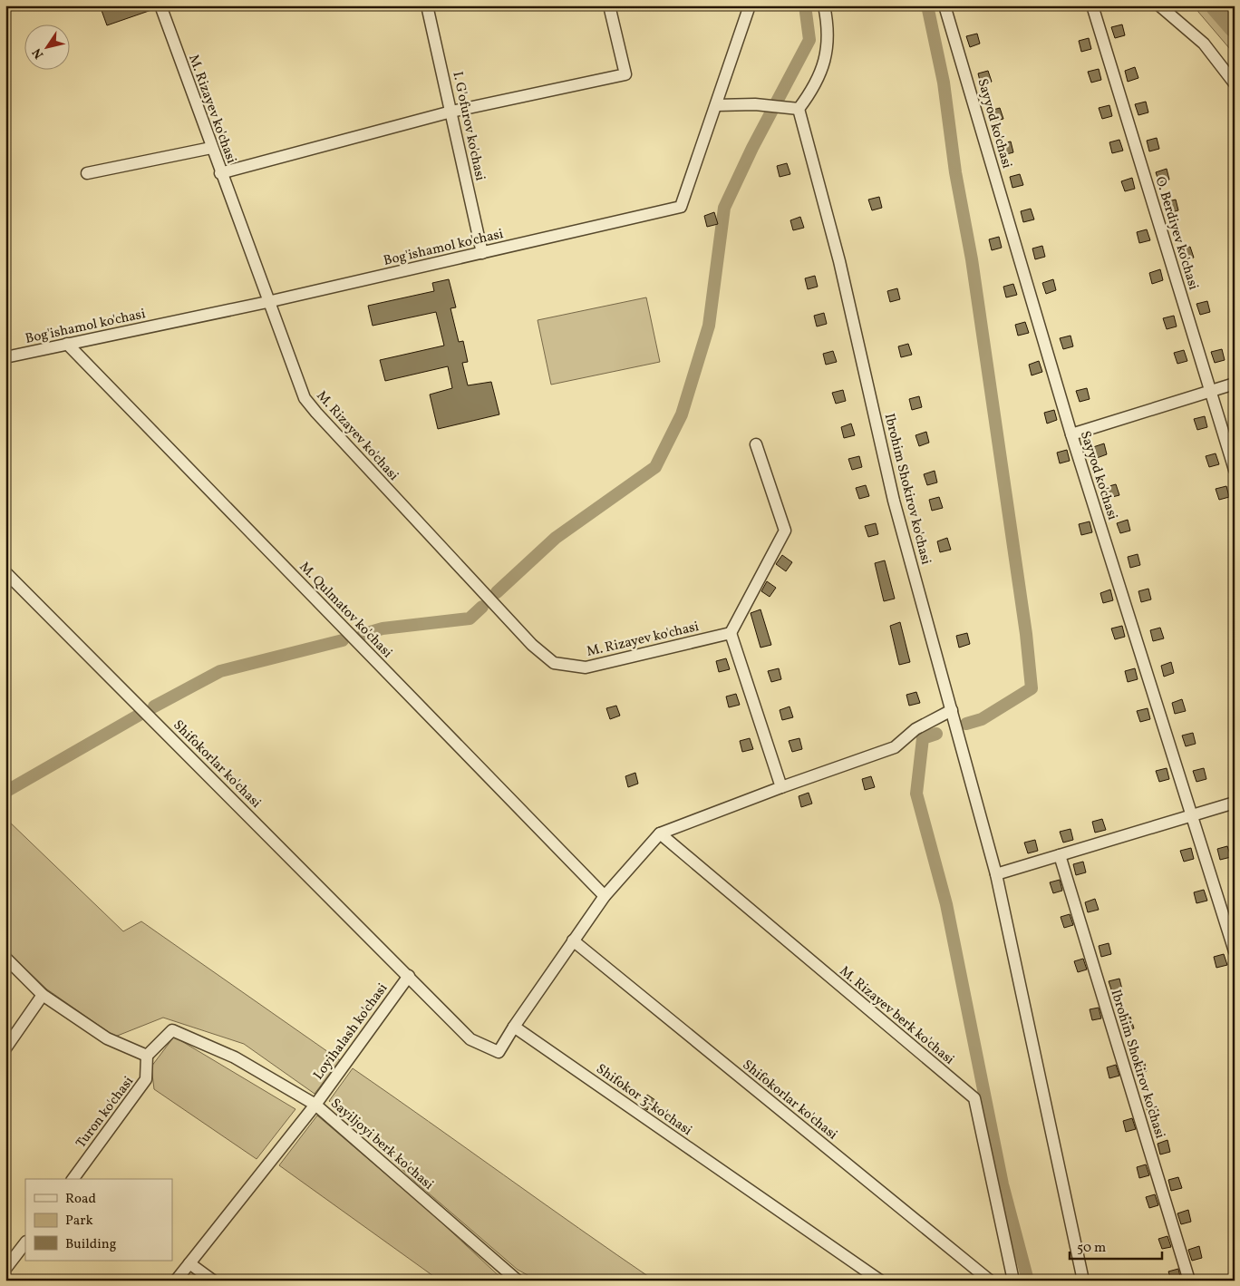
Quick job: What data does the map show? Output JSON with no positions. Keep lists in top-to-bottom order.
{
  "streets": {
    "street": [
      "M. Rizayev ko'chasi",
      "Sayyod ko'chasi",
      "I. G'ofurov ko'chasi",
      "O. Berdiyev ko'chasi",
      "Bog'ishamol ko'chasi",
      "Ibrohim Shokirov ko'chasi",
      "M. Qulmatov ko'chasi",
      "Shifokorlar ko'chasi",
      "M. Rizayev berk ko'chasi",
      "Loyihalash ko'chasi",
      "Shifokor 3-ko'chasi",
      "Turon ko'chasi",
      "Sayiljoyi berk ko'chasi"
    ]
  },
  "crossings": [
    ["M. Rizayev ko'chasi", "Bog'ishamol ko'chasi"],
    ["I. G'ofurov ko'chasi", "Bog'ishamol ko'chasi"],
    ["Bog'ishamol ko'chasi", "M. Qulmatov ko'chasi"],
    ["Shifokorlar ko'chasi", "Loyihalash ko'chasi"],
    ["Loyihalash ko'chasi", "Sayiljoyi berk ko'chasi"]
  ],
  "legend": ["Road", "Park", "Building"],
  "scale_bar": "50 m",
  "north": "bottom left"
}
